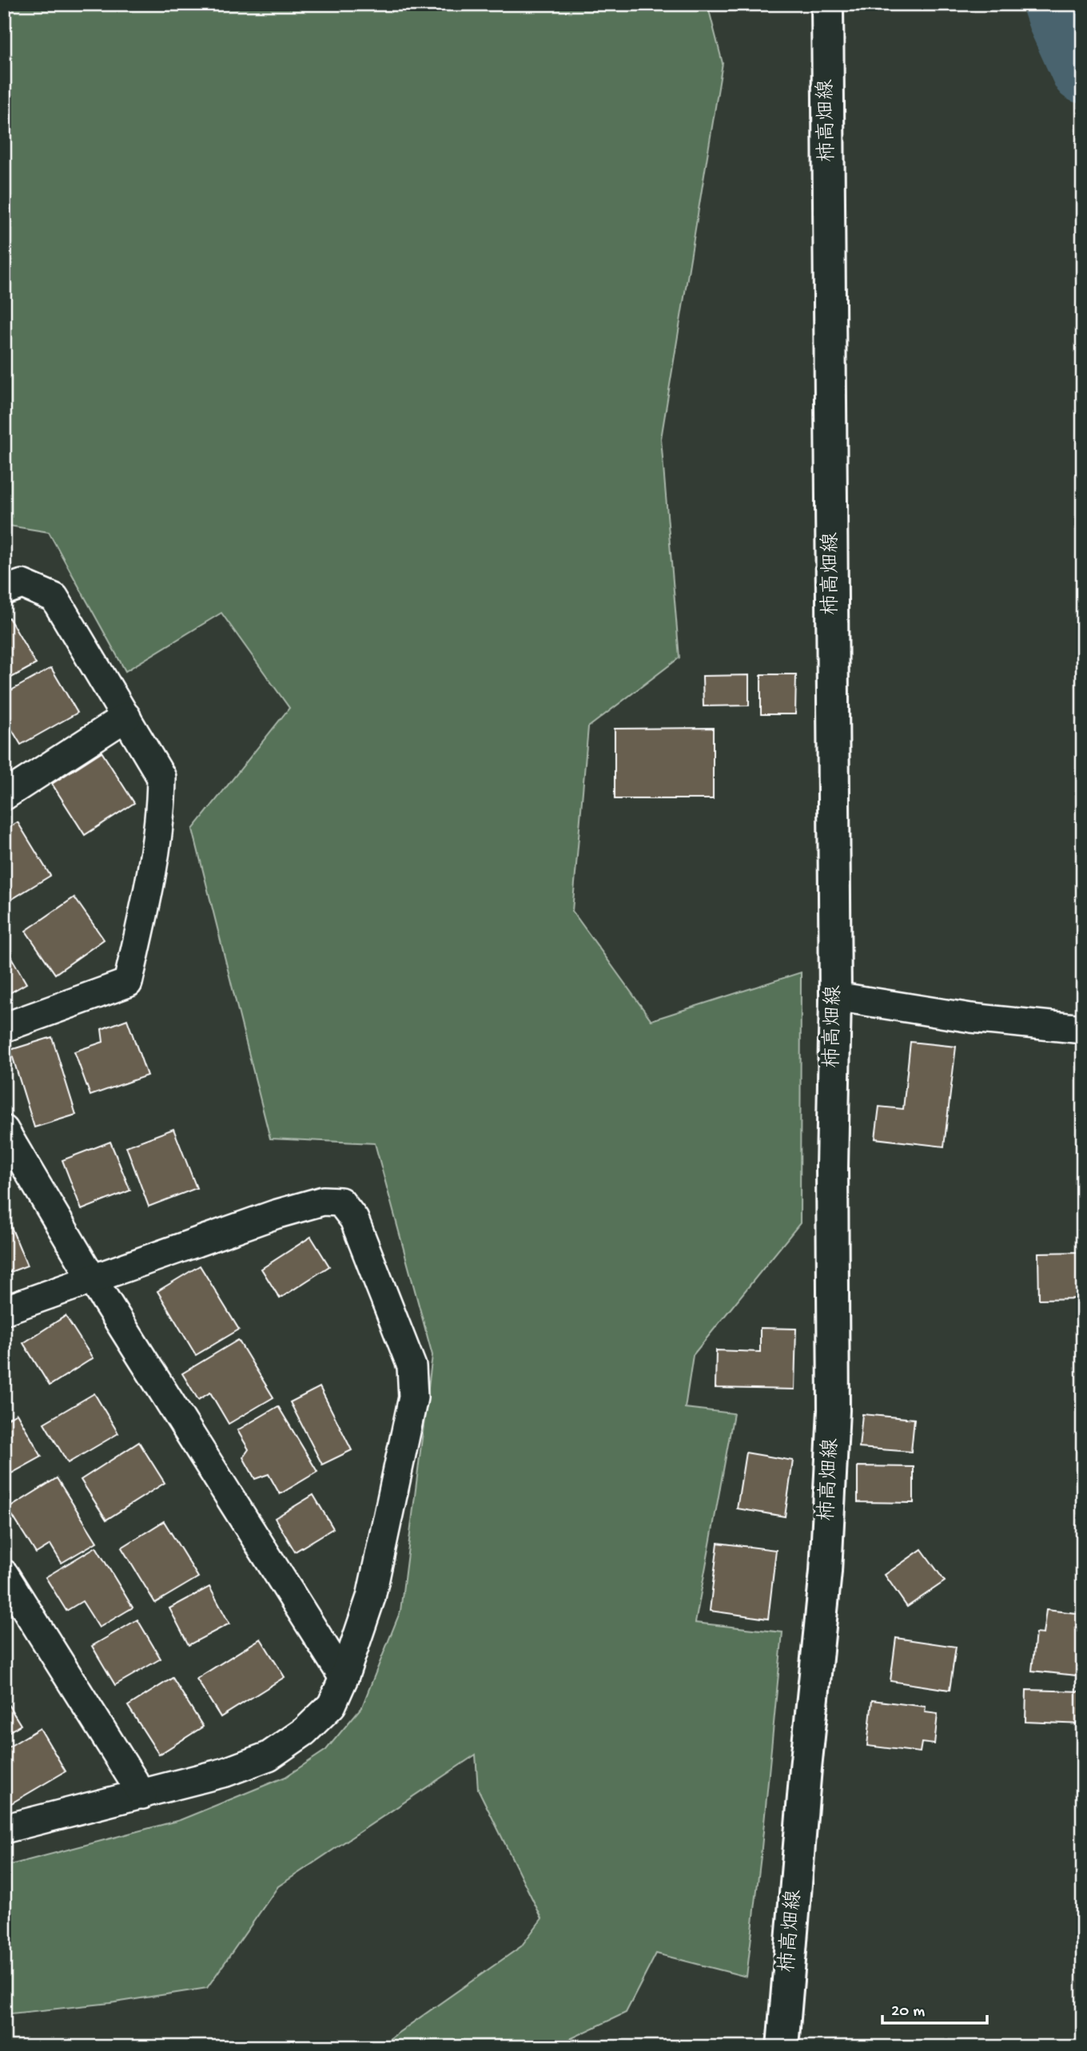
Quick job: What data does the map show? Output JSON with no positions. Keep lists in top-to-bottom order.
{
  "streets": {
    "main road": ["柿高畑線"]
  },
  "scale_bar": "20 m"
}
